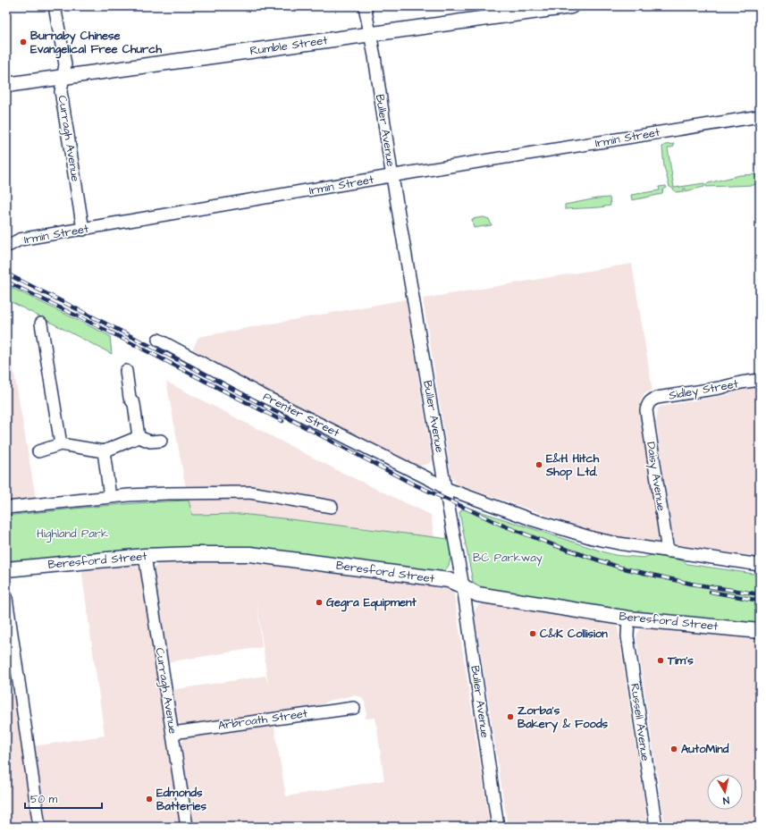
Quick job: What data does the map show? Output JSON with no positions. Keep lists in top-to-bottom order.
{
  "streets": {
    "street": [
      "Rumble Street",
      "Buller Avenue",
      "Irmin Street",
      "Curragh Avenue",
      "Sidley Street",
      "Prenter Street",
      "Daisy Avenue",
      "Beresford Street",
      "Arbroath Street",
      "Russell Avenue"
    ]
  },
  "crossings": [
    ["Rumble Street", "Buller Avenue"],
    ["Rumble Street", "Curragh Avenue"],
    ["Buller Avenue", "Irmin Street"],
    ["Buller Avenue", "Prenter Street"],
    ["Buller Avenue", "Beresford Street"],
    ["Irmin Street", "Curragh Avenue"],
    ["Curragh Avenue", "Beresford Street"],
    ["Curragh Avenue", "Arbroath Street"],
    ["Sidley Street", "Daisy Avenue"],
    ["Beresford Street", "Russell Avenue"]
  ],
  "parks": ["Highland Park", "BC Parkway"],
  "places": [
    "Burnaby Chinese Evangelical Free Church",
    "E&H Hitch Shop Ltd.",
    "Gegra Equipment",
    "C&K Collision",
    "Tim's",
    "Zorba's Bakery & Foods",
    "AutoMind",
    "Edmonds Batteries"
  ],
  "scale_bar": "50 m",
  "north": "bottom"
}
